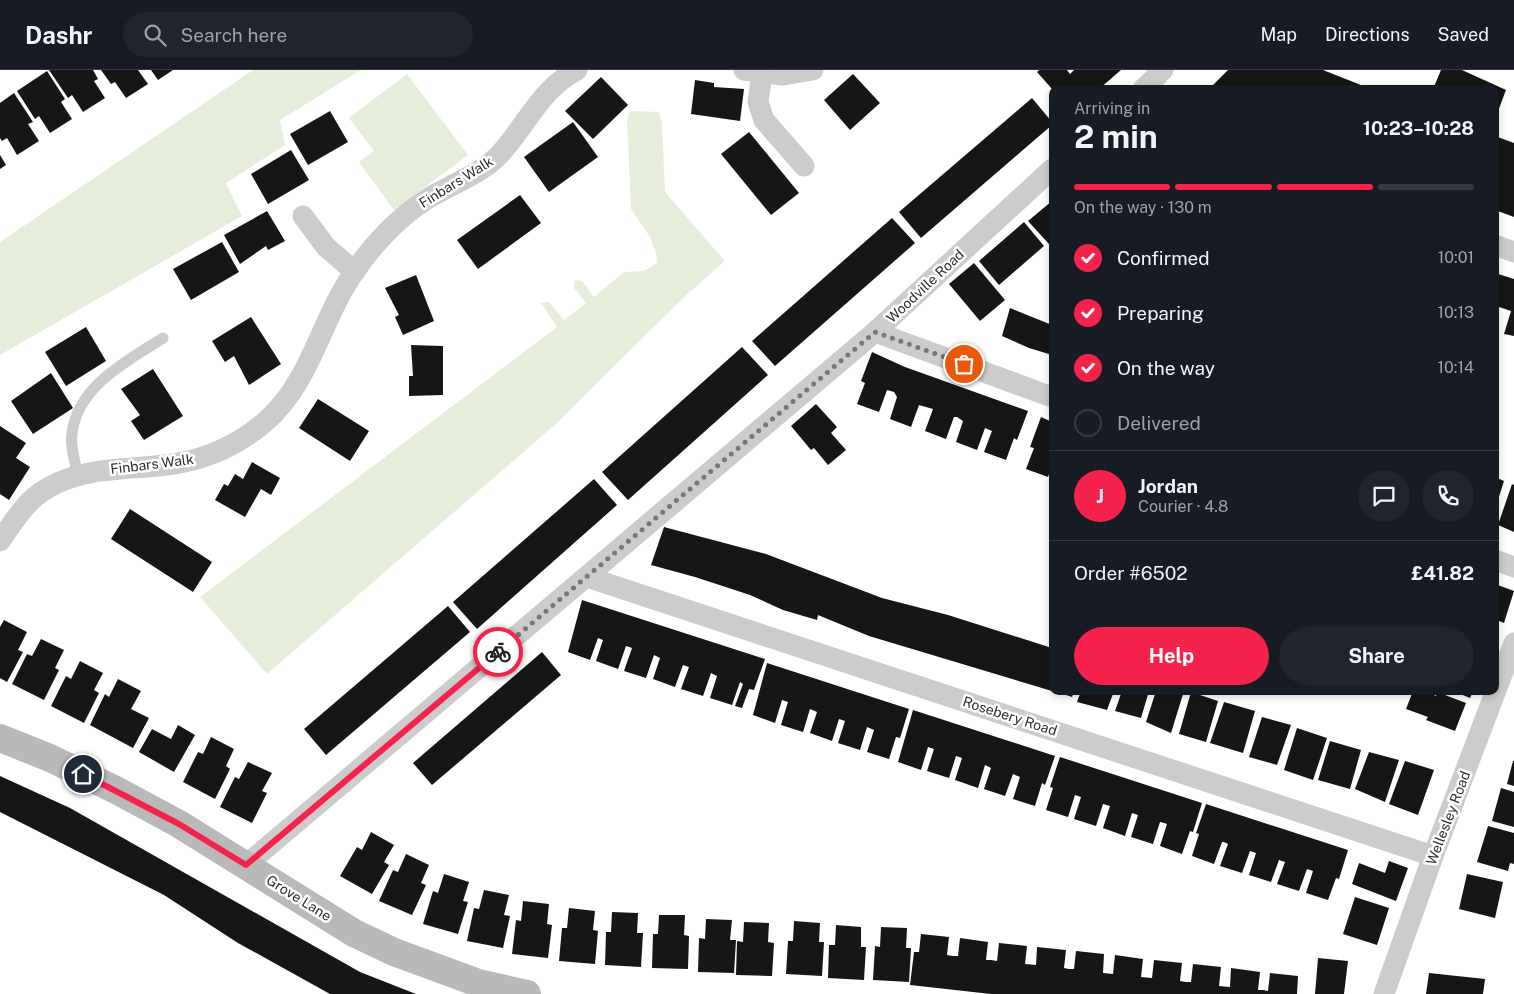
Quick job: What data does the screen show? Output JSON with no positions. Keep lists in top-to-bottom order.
{
  "streets": {
    "main road": ["Grove Lane"],
    "street": [
      "Finbars Walk",
      "Woodville Road",
      "Rosebery Road",
      "Wellesley Road"
    ]
  },
  "crossings": [
    ["Woodville Road", "Rosebery Road"],
    ["Woodville Road", "Grove Lane"],
    ["Rosebery Road", "Wellesley Road"]
  ],
  "page": {
    "header": "Dashr",
    "search": "Search here",
    "nav": ["Map", "Directions", "Saved"],
    "heading": ["2 min", "Arriving in", "10:23–10:28"],
    "panel": [
      "Jordan",
      "Courier · 4.8",
      "Order #6502",
      "£41.82"
    ],
    "bar": "On the way · 130 m",
    "list": [
      ["Confirmed", "10:01"],
      ["Preparing", "10:13"],
      ["On the way", "10:14"],
      "Delivered"
    ],
    "round": "J",
    "buttons": ["Help", "Share"]
  }
}
